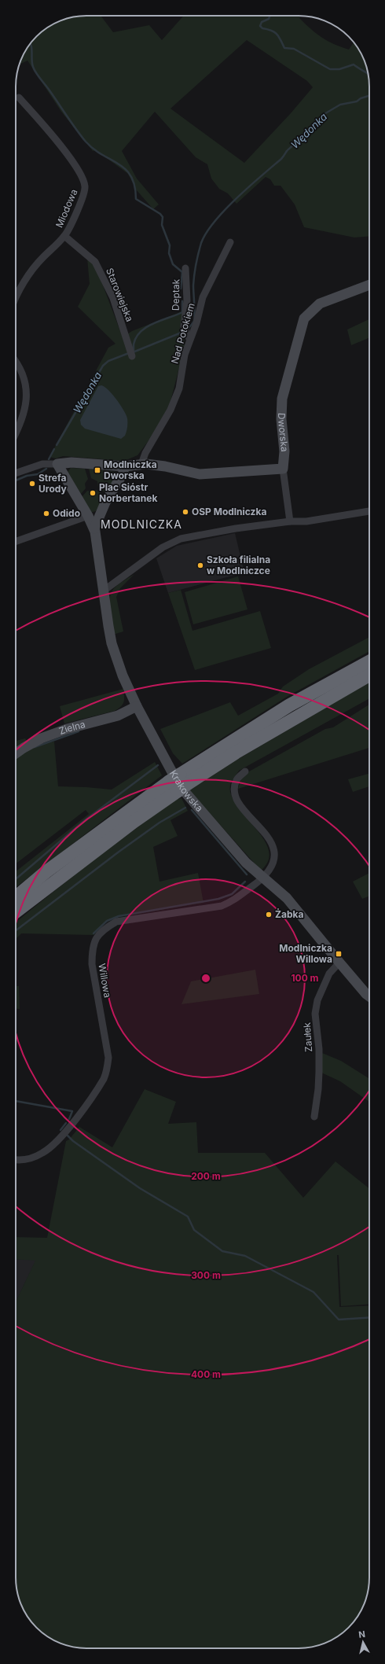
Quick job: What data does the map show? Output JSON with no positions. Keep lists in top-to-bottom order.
{
  "streets": {
    "street": [
      "Miodowa",
      "Starowiejska",
      "Deptak",
      "Nad Potokiem",
      "Dworska",
      "Zielna",
      "Krakowska",
      "Willowa",
      "Zaułek"
    ]
  },
  "crossings": [
    ["Miodowa", "Starowiejska"],
    ["Deptak", "Nad Potokiem"],
    ["Zielna", "Krakowska"],
    ["Krakowska", "Willowa"],
    ["Krakowska", "Zaułek"]
  ],
  "districts": ["MODLNICZKA"],
  "water": ["Wędonka"],
  "places": {
    "transit": ["Modlniczka Dworska", "Modlniczka Willowa"],
    "other": [
      "Strefa Urody",
      "Plac Sióstr Norbertanek",
      "OSP Modlniczka",
      "Odido",
      "Szkoła filialna w Modlniczce",
      "Żabka"
    ]
  },
  "north": "top",
  "rings": [
    "100 m",
    "200 m",
    "300 m",
    "400 m"
  ]
}
